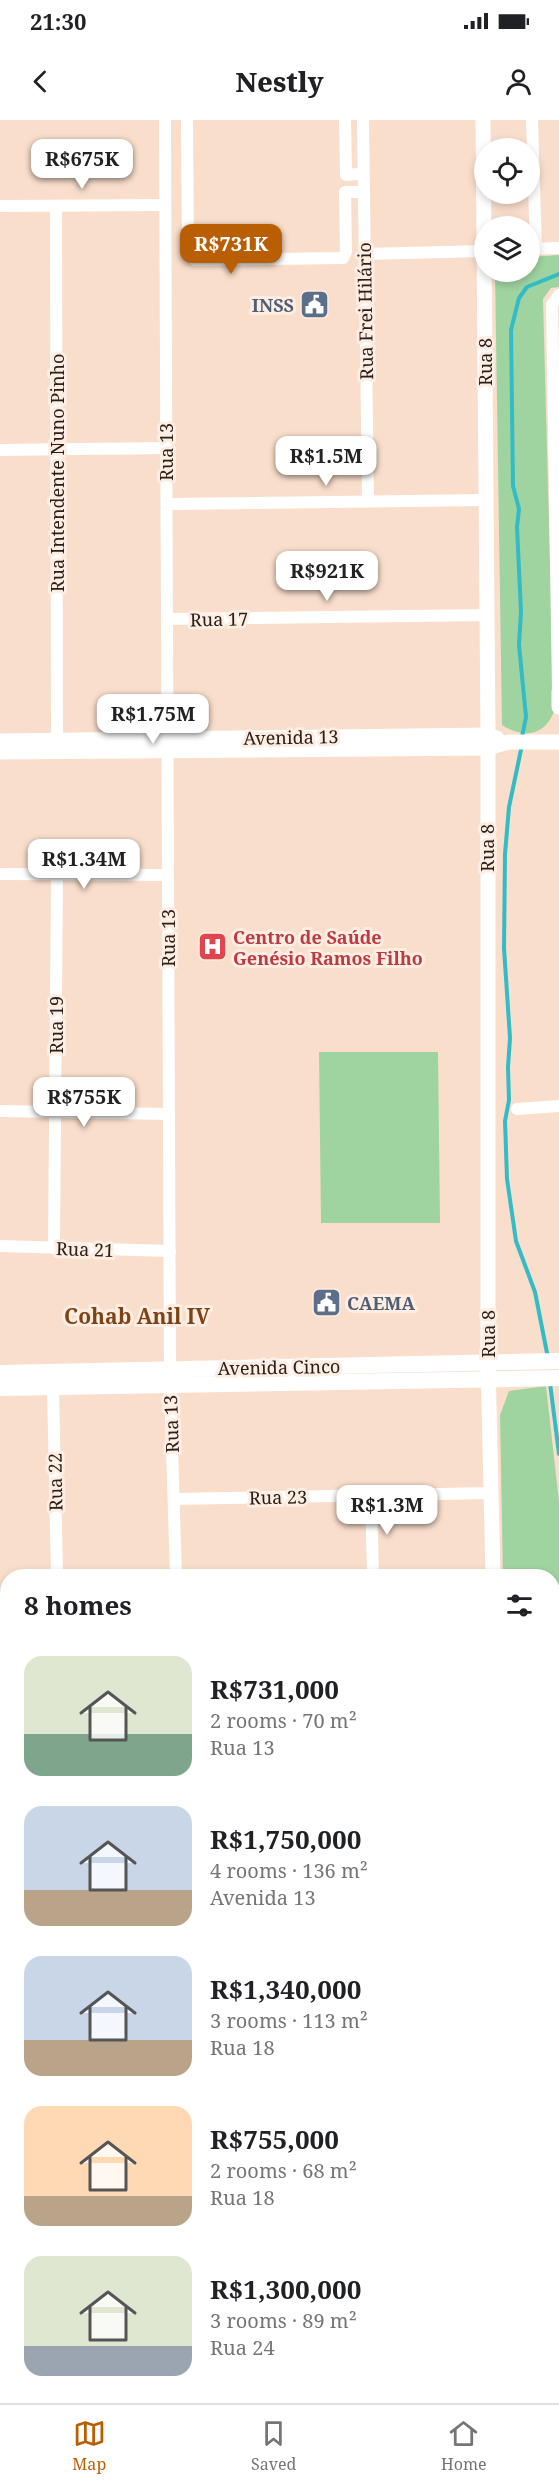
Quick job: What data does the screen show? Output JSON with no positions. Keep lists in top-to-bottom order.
{
  "streets": {
    "main road": ["Avenida Cinco"],
    "street": [
      "Rua Frei Hilário",
      "Rua 8",
      "Rua 13",
      "Rua Intendente Nuno Pinho",
      "Rua 17",
      "Avenida 13",
      "Rua 19",
      "Rua 21",
      "Rua 22",
      "Rua 23"
    ]
  },
  "crossings": [
    ["Rua 8", "Rua 17"],
    ["Rua 8", "Avenida 13"],
    ["Rua 8", "Avenida Cinco"],
    ["Rua 8", "Rua 23"],
    ["Rua 13", "Rua 17"],
    ["Rua 13", "Avenida 13"],
    ["Rua 13", "Rua 21"],
    ["Rua 13", "Avenida Cinco"],
    ["Rua 13", "Rua 23"],
    ["Rua Intendente Nuno Pinho", "Avenida 13"],
    ["Rua 19", "Rua 21"],
    ["Avenida Cinco", "Rua 22"]
  ],
  "districts": ["Cohab Anil IV"],
  "places": {
    "public building": ["INSS", "CAEMA"],
    "hospital": ["Centro de Saúde Genésio Ramos Filho"]
  },
  "page": {
    "status": "21:30",
    "header": "Nestly",
    "price": [
      "R$675K",
      "R$731K",
      "R$1.5M",
      "R$921K",
      "R$1.75M",
      "R$1.34M",
      "R$755K",
      "R$1.3M"
    ],
    "heading": "8 homes",
    "list": [
      {
        "name": "R$731,000",
        "note": "2 rooms · 70 m² · Rua 13"
      },
      {
        "name": "R$1,750,000",
        "note": "4 rooms · 136 m² · Avenida 13"
      },
      {
        "name": "R$1,340,000",
        "note": "3 rooms · 113 m² · Rua 18"
      },
      {
        "name": "R$755,000",
        "note": "2 rooms · 68 m² · Rua 18"
      },
      {
        "name": "R$1,300,000",
        "note": "3 rooms · 89 m² · Rua 24"
      }
    ],
    "tabs": ["Map", "Saved", "Home"]
  }
}
